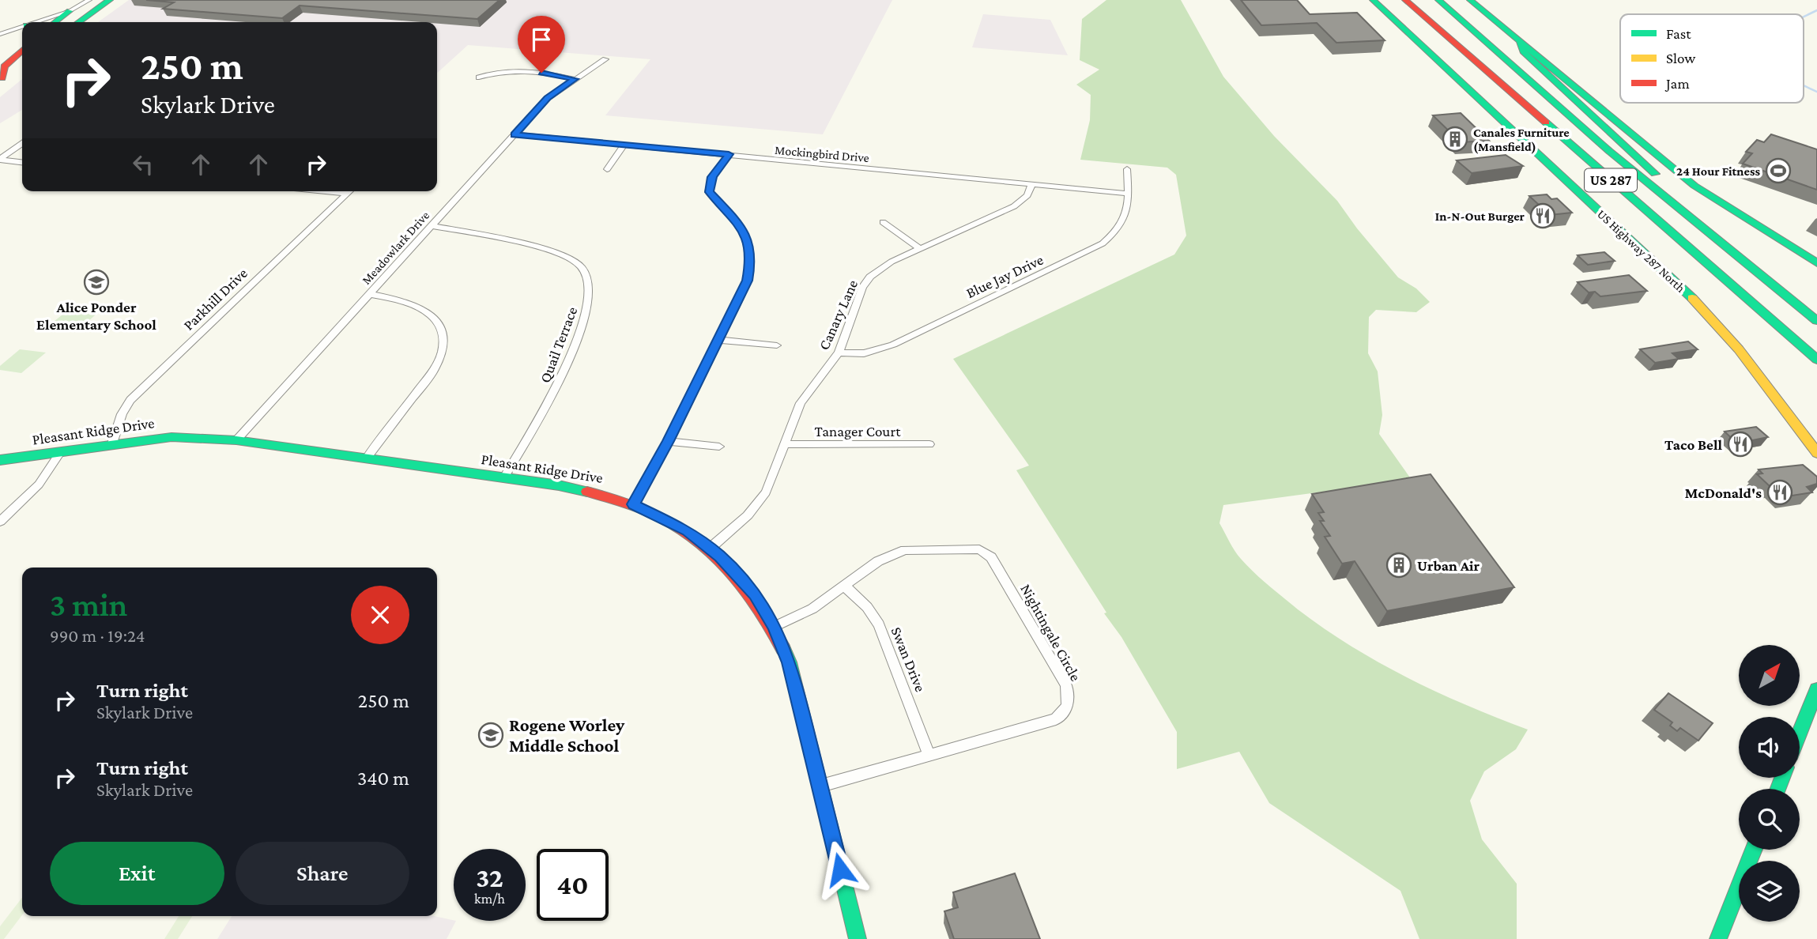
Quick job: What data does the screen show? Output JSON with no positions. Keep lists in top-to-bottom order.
{
  "streets": {
    "main road": ["US 287", "US Highway 287 North", "Pleasant Ridge Drive"],
    "street": [
      "Mockingbird Drive",
      "Meadowlark Drive",
      "Blue Jay Drive",
      "Parkhill Drive",
      "Canary Lane",
      "Quail Terrace",
      "Tanager Court",
      "Nightingale Circle",
      "Swan Drive"
    ]
  },
  "crossings": [
    ["Mockingbird Drive", "Meadowlark Drive"],
    ["Mockingbird Drive", "Blue Jay Drive"],
    ["Mockingbird Drive", "Canary Lane"],
    ["Meadowlark Drive", "Quail Terrace"],
    ["Meadowlark Drive", "Pleasant Ridge Drive"],
    ["Blue Jay Drive", "Canary Lane"],
    ["Parkhill Drive", "Pleasant Ridge Drive"],
    ["Canary Lane", "Pleasant Ridge Drive"],
    ["Canary Lane", "Tanager Court"],
    ["Quail Terrace", "Pleasant Ridge Drive"],
    ["Pleasant Ridge Drive", "Nightingale Circle"],
    ["Nightingale Circle", "Swan Drive"]
  ],
  "places": {
    "building": ["Canales Furniture (Mansfield)", "Urban Air"],
    "sports": ["24 Hour Fitness"],
    "restaurant": ["In-N-Out Burger", "Taco Bell", "McDonald's"],
    "school or university": ["Alice Ponder Elementary School", "Rogene Worley Middle School"]
  },
  "legend": ["Fast", "Slow", "Jam"],
  "north": "top right",
  "page": {
    "turn": ["250 m", "Skylark Drive"],
    "heading": ["3 min", "990 m · 19:24"],
    "list": [
      {
        "name": "Turn right",
        "note": "Skylark Drive",
        "value": "250 m"
      },
      {
        "name": "Turn right",
        "note": "Skylark Drive",
        "value": "340 m"
      }
    ],
    "buttons": ["Exit", "Share"],
    "speed": "32 km/h",
    "limit": "40"
  }
}
